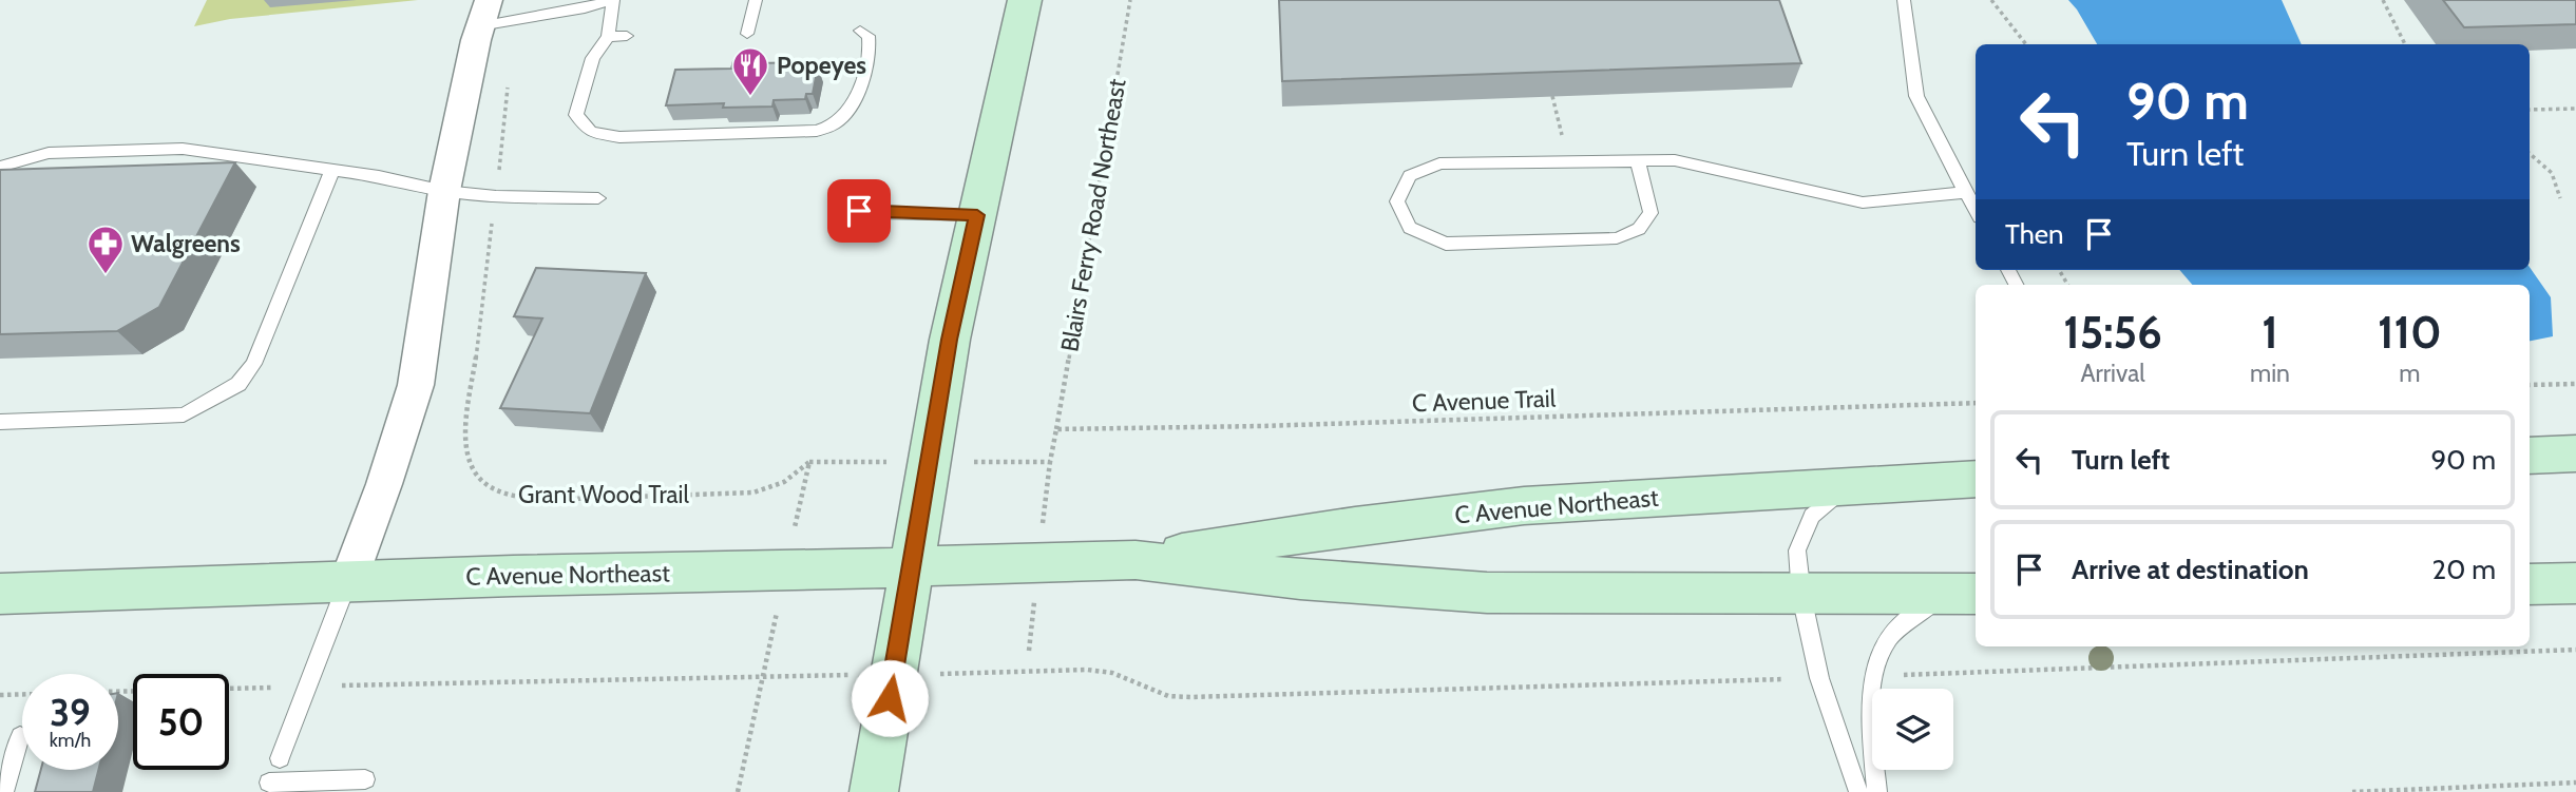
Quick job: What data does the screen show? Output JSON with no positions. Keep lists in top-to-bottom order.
{
  "streets": {
    "main road": ["C Avenue Northeast"],
    "path": ["Blairs Ferry Road Northeast", "C Avenue Trail", "Grant Wood Trail"]
  },
  "crossings": [
    ["Blairs Ferry Road Northeast", "C Avenue Trail"]
  ],
  "places": {
    "restaurant": ["Popeyes"],
    "pharmacy": ["Walgreens"]
  },
  "page": {
    "turn": ["90 m", "Turn left"],
    "then": "Then",
    "eta": [
      "15:56",
      "Arrival",
      "1",
      "min",
      "110",
      "m"
    ],
    "list": [
      {
        "name": "Turn left",
        "value": "90 m"
      },
      {
        "name": "Arrive at destination",
        "value": "20 m"
      }
    ],
    "speed": "39 km/h",
    "limit": "50"
  }
}
